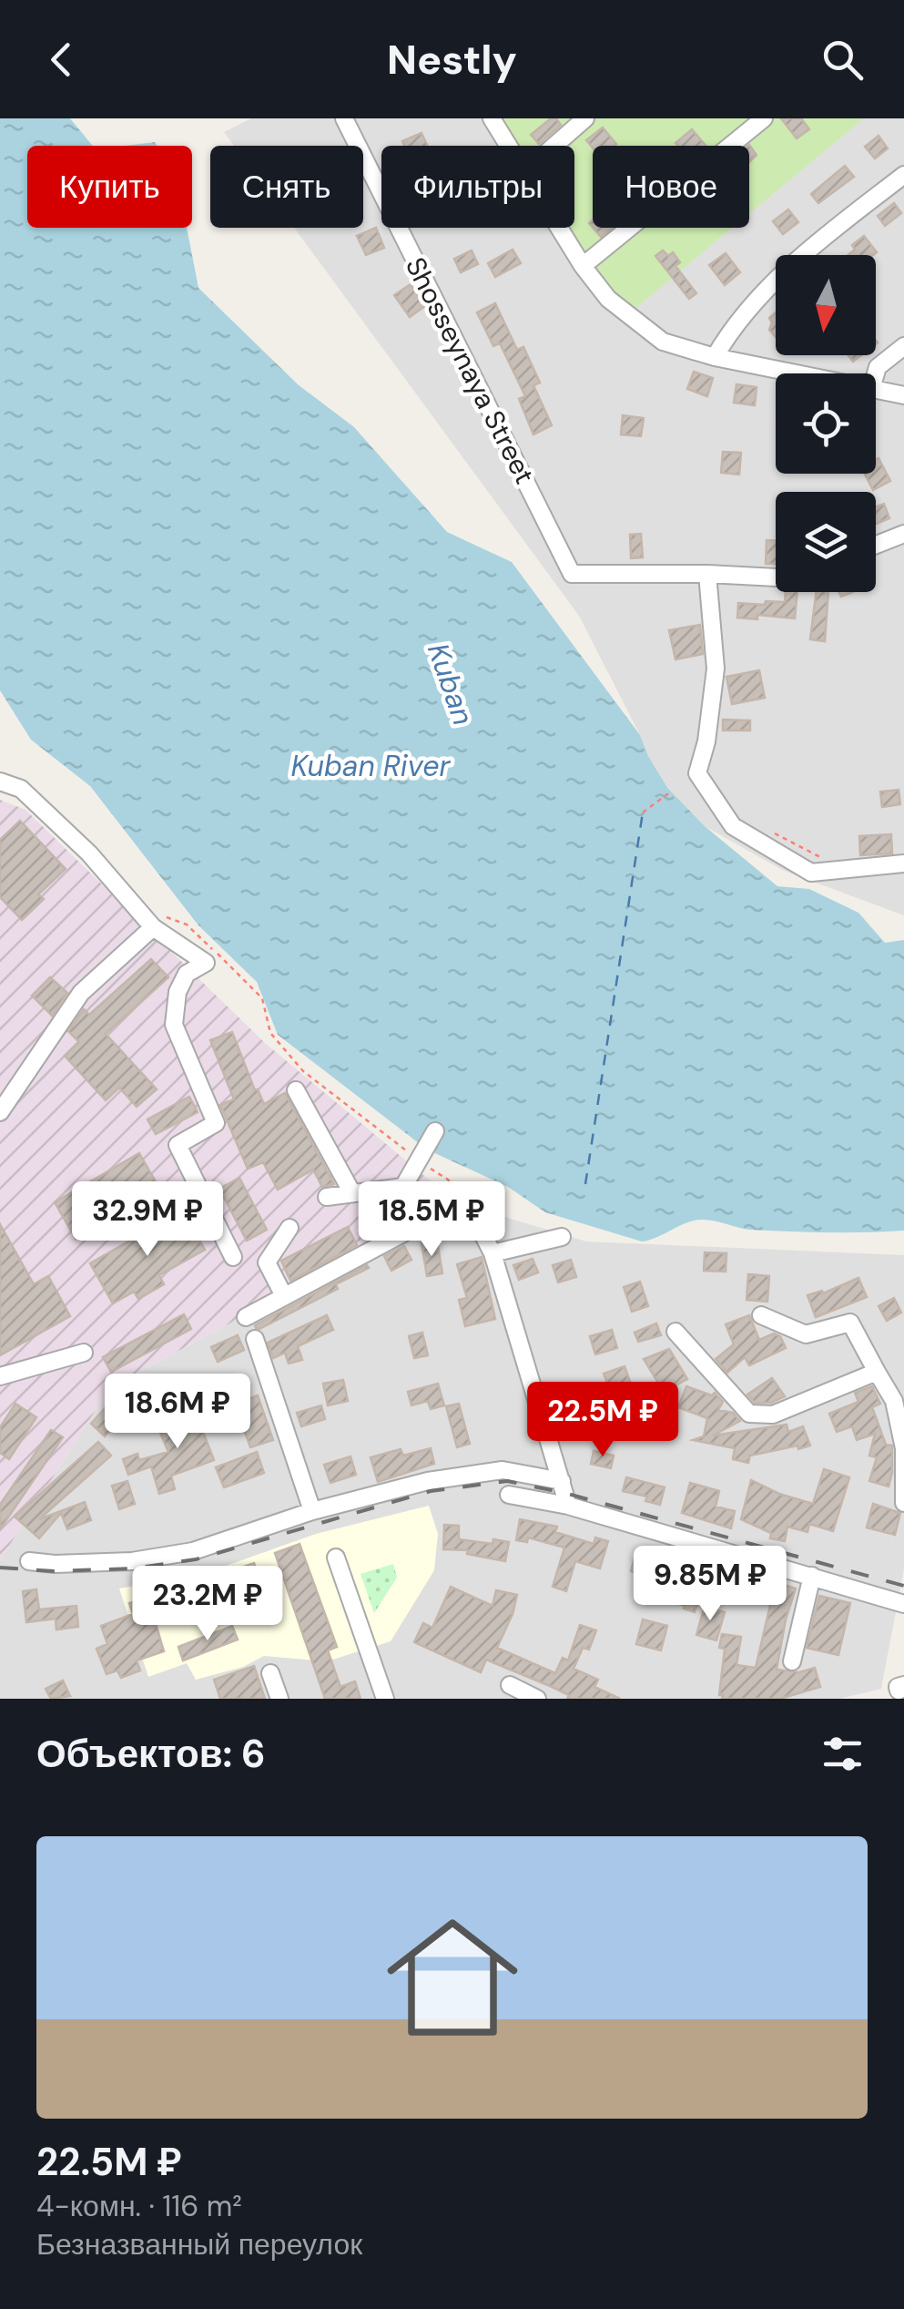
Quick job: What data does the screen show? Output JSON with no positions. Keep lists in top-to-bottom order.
{
  "streets": {
    "street": ["Shosseynaya Street"]
  },
  "water": ["Kuban", "Kuban River"],
  "north": "bottom",
  "page": {
    "header": "Nestly",
    "chip": [
      "Купить",
      "Снять",
      "Фильтры",
      "Новое"
    ],
    "price": [
      "32.9M ₽",
      "18.5M ₽",
      "18.6M ₽",
      "22.5M ₽",
      "9.85M ₽",
      "23.2M ₽"
    ],
    "heading": "Объектов: 6",
    "list": [
      {
        "name": "22.5M ₽",
        "note": "4-комн. · 116 m² · Безназванный переулок"
      }
    ]
  }
}
